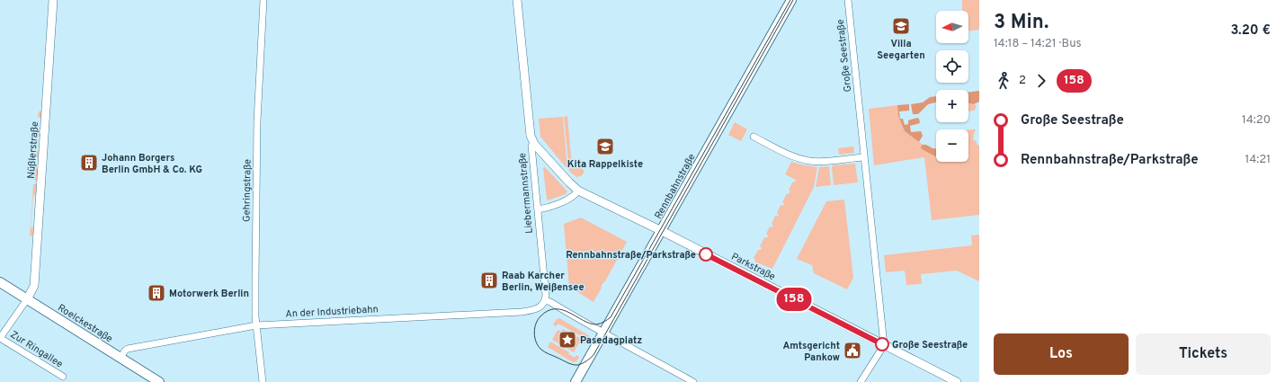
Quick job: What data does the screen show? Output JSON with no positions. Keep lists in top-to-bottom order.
{
  "streets": {
    "main road": ["Rennbahnstraße", "Roelckestraße"],
    "street": [
      "Große Seestraße",
      "Nüßlerstraße",
      "Gehringstraße",
      "Liebermannstraße",
      "Parkstraße",
      "An der Industriebahn",
      "Zur Ringallee"
    ]
  },
  "crossings": [
    ["Große Seestraße", "Parkstraße"],
    ["Nüßlerstraße", "Roelckestraße"],
    ["Nüßlerstraße", "Zur Ringallee"],
    ["Rennbahnstraße", "Parkstraße"],
    ["Gehringstraße", "An der Industriebahn"],
    ["Liebermannstraße", "Parkstraße"],
    ["Liebermannstraße", "An der Industriebahn"],
    ["An der Industriebahn", "Roelckestraße"],
    ["Roelckestraße", "Zur Ringallee"]
  ],
  "places": {
    "school or university": ["Villa Seegarten", "Kita Rappelkiste"],
    "building": ["Johann Borgers Berlin GmbH & Co. KG", "Raab Karcher Berlin, Weißensee", "Motorwerk Berlin"],
    "other": ["Rennbahnstraße/Parkstraße", "Große Seestraße"],
    "place": ["Pasedagplatz"],
    "public building": ["Amtsgericht Pankow"]
  },
  "lines": ["bus line 158"],
  "north": "left",
  "page": {
    "on_map": "158",
    "heading": ["3 Min.", "14:18 – 14:21 · Bus", "3.20 €"],
    "map_buttons": ["+", "−"],
    "legs": ["2", "158"],
    "list": [
      {
        "name": "Große Seestraße",
        "value": "14:20"
      },
      {
        "name": "Rennbahnstraße/Parkstraße",
        "value": "14:21"
      }
    ],
    "buttons": ["Los", "Tickets"]
  }
}
